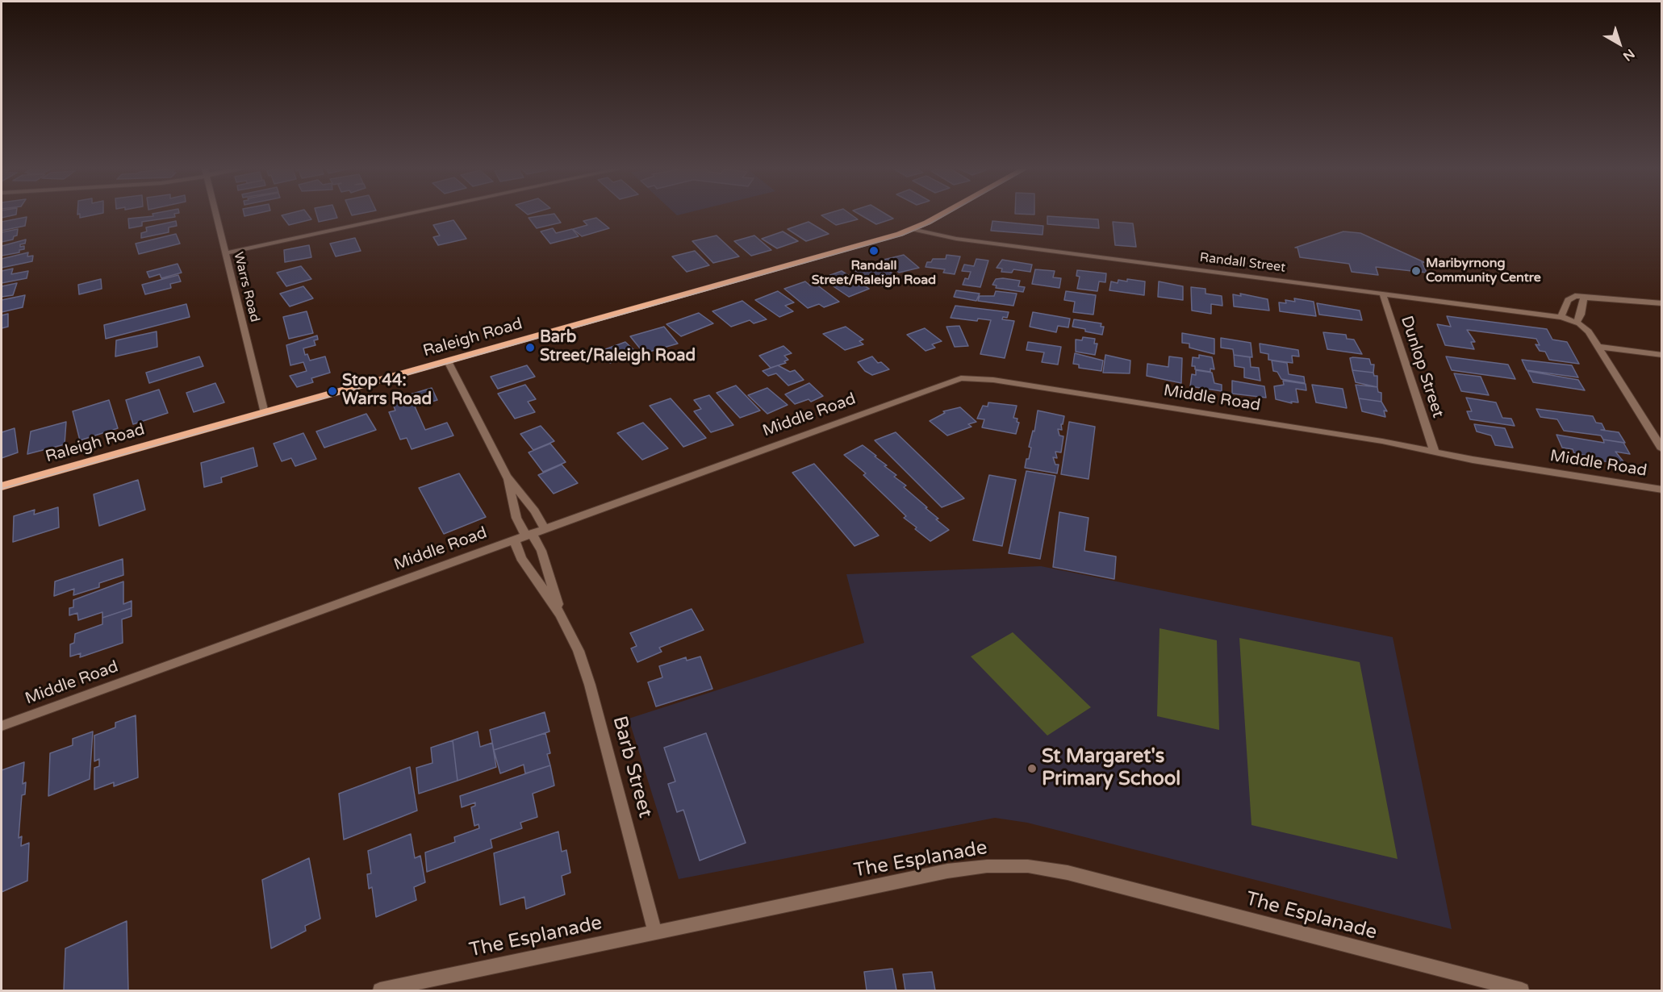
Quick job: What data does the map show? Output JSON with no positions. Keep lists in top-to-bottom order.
{
  "streets": {
    "main road": ["Raleigh Road"],
    "street": [
      "Randall Street",
      "Warrs Road",
      "Dunlop Street",
      "Middle Road",
      "Barb Street",
      "The Esplanade"
    ]
  },
  "crossings": [
    ["Randall Street", "Raleigh Road"],
    ["Randall Street", "Dunlop Street"],
    ["Warrs Road", "Raleigh Road"],
    ["Raleigh Road", "Barb Street"],
    ["Dunlop Street", "Middle Road"],
    ["Middle Road", "Barb Street"],
    ["Barb Street", "The Esplanade"]
  ],
  "places": [
    "Randall Street/Raleigh Road",
    "Maribyrnong Community Centre",
    "Barb Street/Raleigh Road",
    "Stop 44: Warrs Road",
    "St Margaret's Primary School"
  ],
  "north": "bottom right"
}
